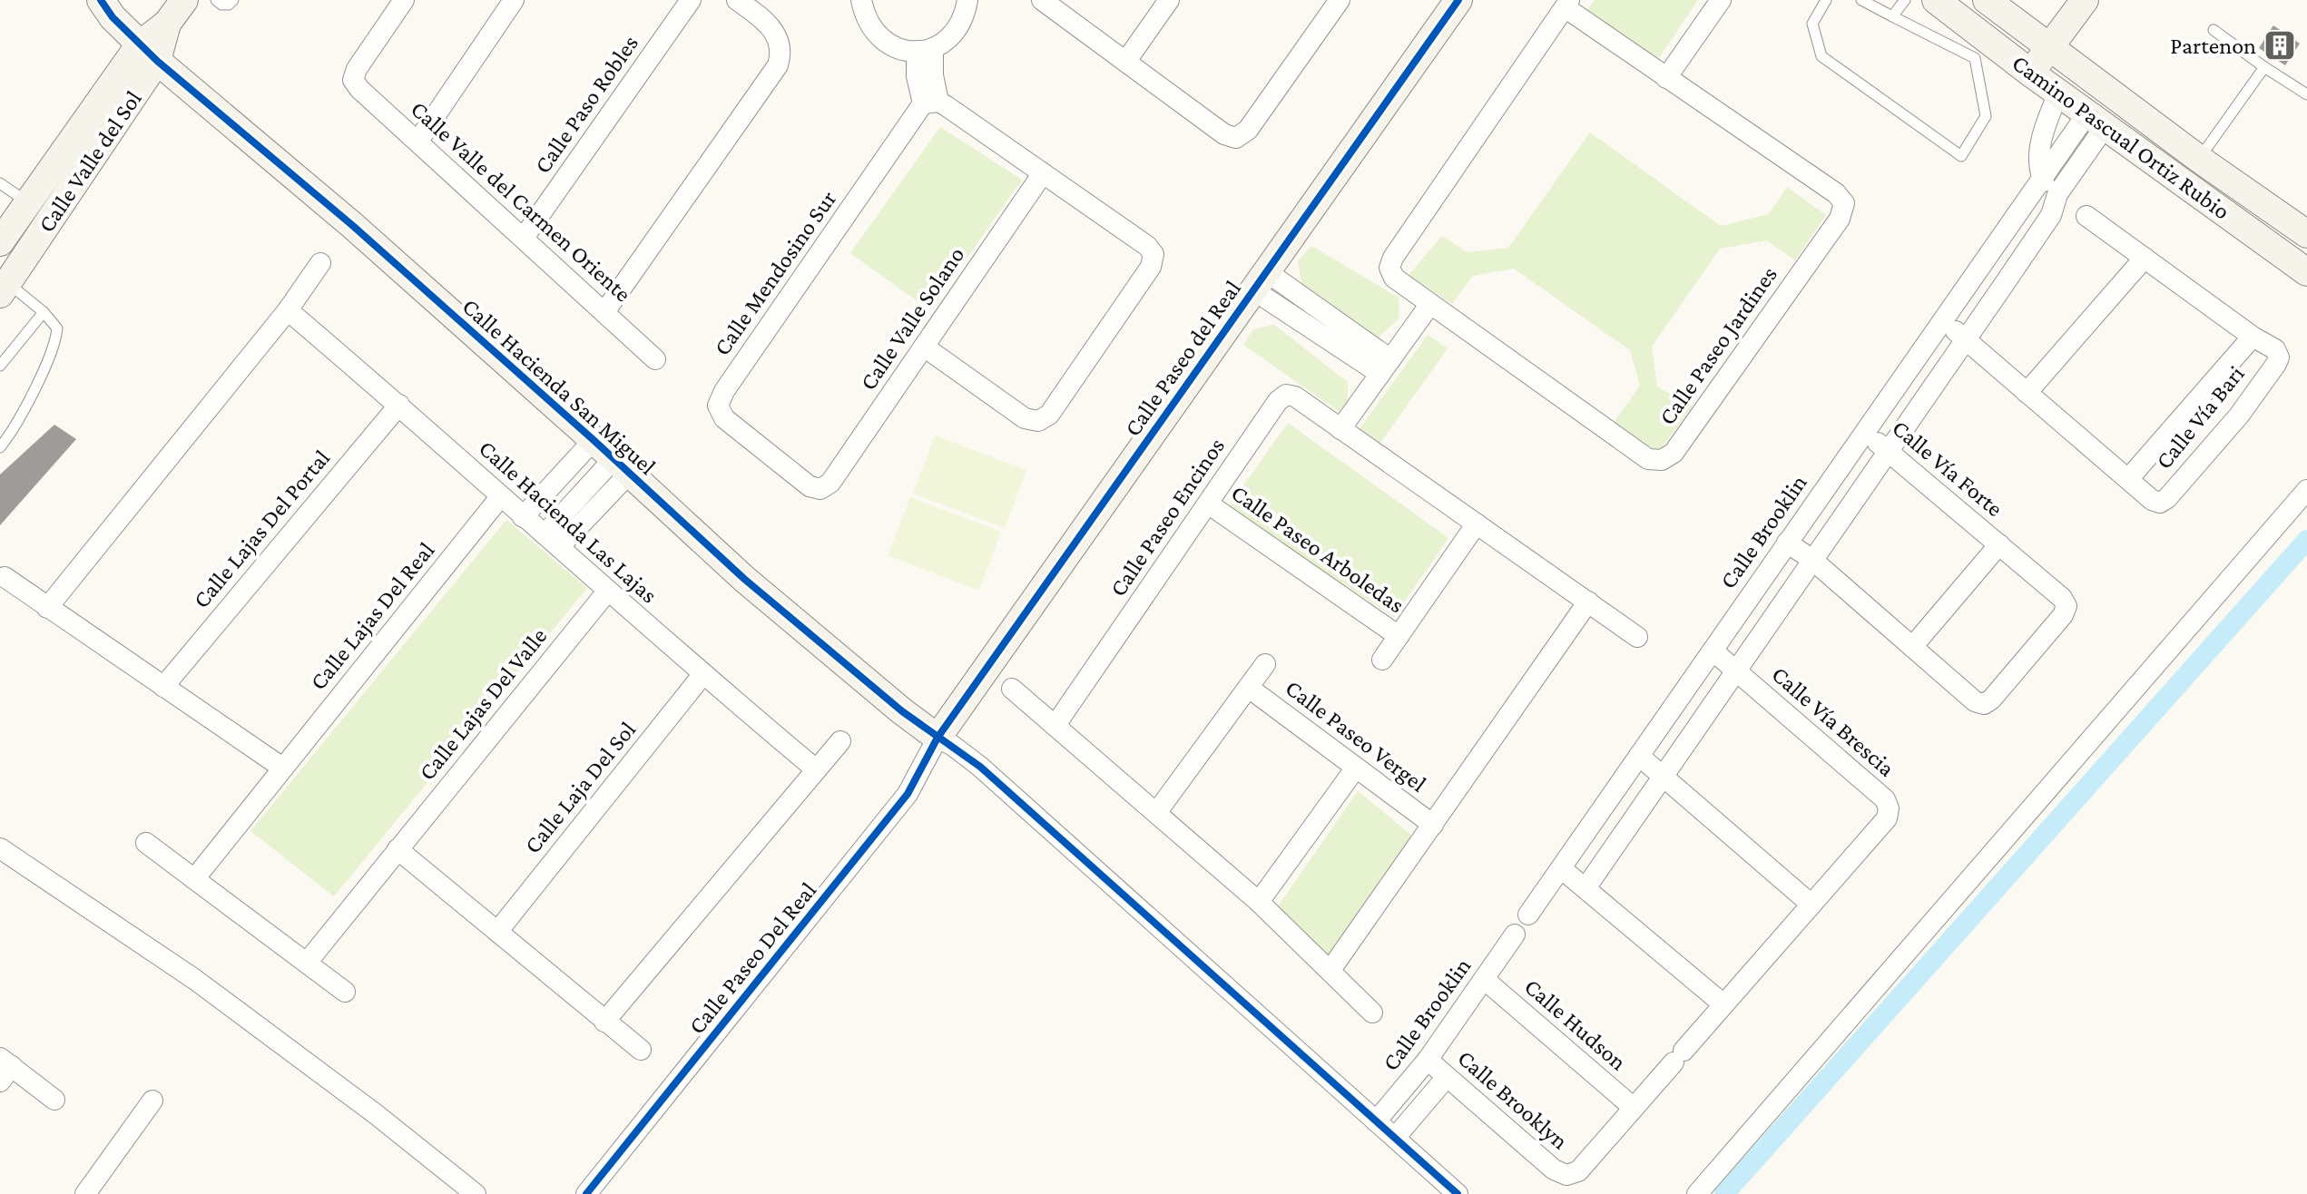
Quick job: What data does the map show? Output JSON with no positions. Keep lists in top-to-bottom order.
{
  "streets": {
    "street": [
      "Calle Paso Robles",
      "Camino Pascual Ortiz Rubio",
      "Calle Valle del Sol",
      "Calle Valle del Carmen Oriente",
      "Calle Mendosino Sur",
      "Calle Valle Solano",
      "Calle Paseo Jardines",
      "Calle Paseo del Real",
      "Calle Hacienda San Miguel",
      "Calle Vía Bari",
      "Calle Vía Forte",
      "Calle Paseo Encinos",
      "Calle Hacienda Las Lajas",
      "Calle Lajas Del Portal",
      "Calle Brooklin",
      "Calle Paseo Arboledas",
      "Calle Lajas Del Real",
      "Calle Lajas Del Valle",
      "Calle Vía Brescia",
      "Calle Paseo Vergel",
      "Calle Laja Del Sol",
      "Calle Paseo Del Real",
      "Calle Hudson",
      "Calle Brooklyn"
    ]
  },
  "crossings": [
    ["Calle Paso Robles", "Calle Valle del Carmen Oriente"],
    ["Camino Pascual Ortiz Rubio", "Calle Brooklin"],
    ["Calle Valle del Sol", "Calle Hacienda San Miguel"],
    ["Calle Mendosino Sur", "Calle Valle Solano"],
    ["Calle Paseo del Real", "Calle Hacienda San Miguel"],
    ["Calle Paseo del Real", "Calle Paseo Del Real"],
    ["Calle Hacienda San Miguel", "Calle Paseo Del Real"],
    ["Calle Vía Bari", "Calle Brooklin"],
    ["Calle Vía Forte", "Calle Brooklin"],
    ["Calle Paseo Encinos", "Calle Paseo Arboledas"],
    ["Calle Hacienda Las Lajas", "Calle Lajas Del Portal"],
    ["Calle Hacienda Las Lajas", "Calle Lajas Del Real"],
    ["Calle Hacienda Las Lajas", "Calle Lajas Del Valle"],
    ["Calle Hacienda Las Lajas", "Calle Laja Del Sol"],
    ["Calle Brooklin", "Calle Vía Brescia"],
    ["Calle Brooklin", "Calle Hudson"],
    ["Calle Brooklin", "Calle Brooklyn"],
    ["Calle Vía Brescia", "Calle Hudson"],
    ["Calle Vía Brescia", "Calle Brooklyn"],
    ["Calle Hudson", "Calle Brooklyn"]
  ],
  "places": {
    "building": ["Partenon"]
  }
}
